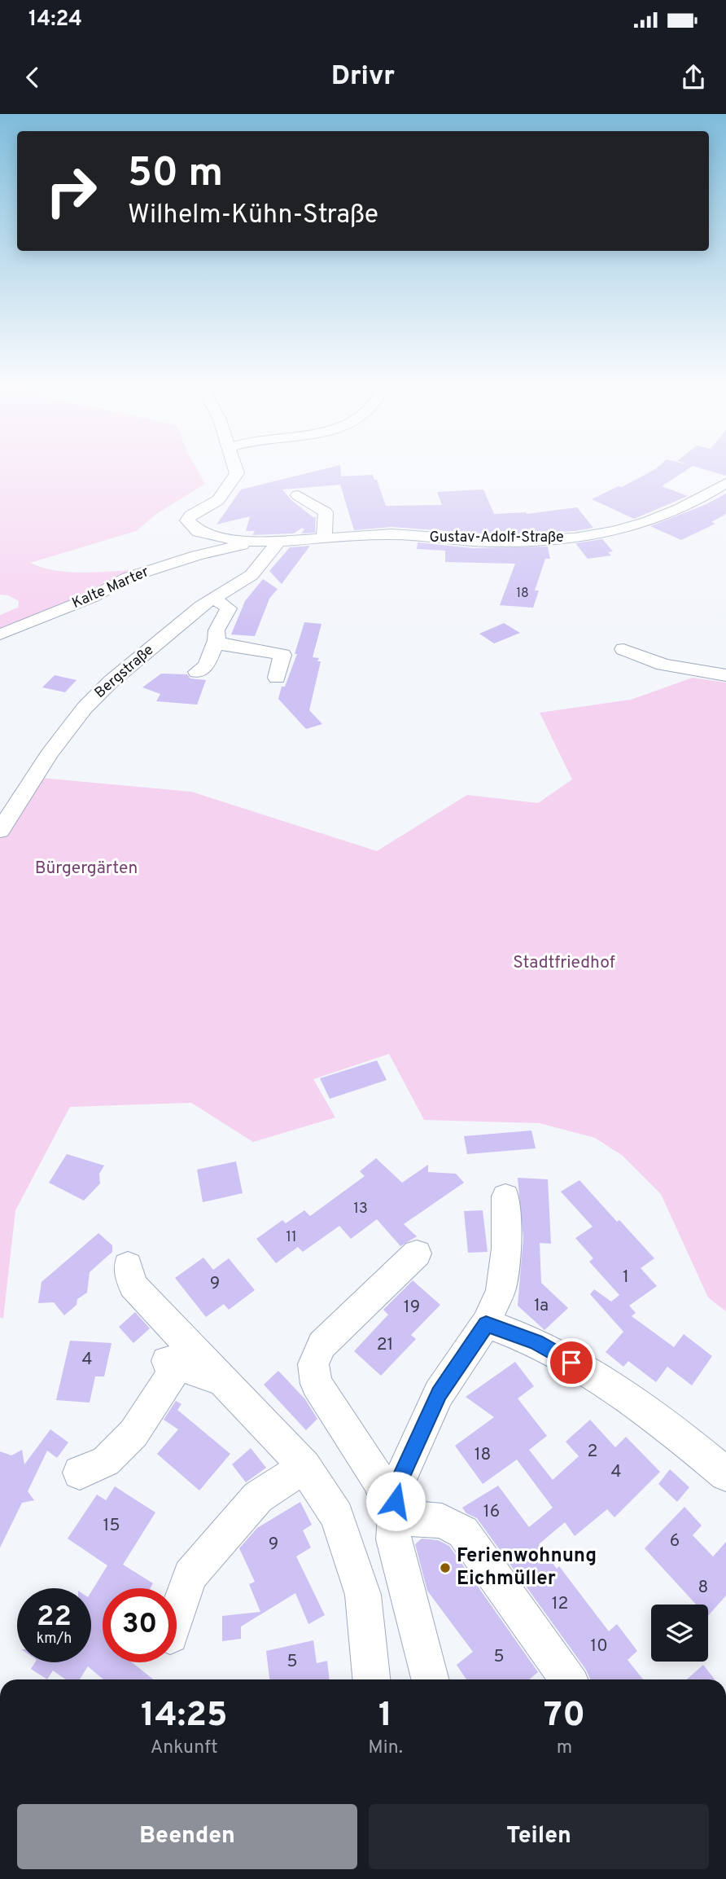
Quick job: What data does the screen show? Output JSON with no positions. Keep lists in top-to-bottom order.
{
  "streets": {
    "street": ["Gustav-Adolf-Straße", "Kalte Marter", "Bergstraße"]
  },
  "crossings": [
    ["Gustav-Adolf-Straße", "Kalte Marter"],
    ["Gustav-Adolf-Straße", "Bergstraße"],
    ["Kalte Marter", "Bergstraße"]
  ],
  "parks": ["Bürgergärten", "Stadtfriedhof"],
  "places": ["Ferienwohnung Eichmüller"],
  "house_numbers": [
    "18",
    "13",
    "11",
    "1",
    "9",
    "1a",
    "19",
    "21",
    "4",
    "2",
    "18",
    "4",
    "16",
    "15",
    "6",
    "9",
    "8",
    "12",
    "10",
    "5",
    "5"
  ],
  "page": {
    "status": "14:24",
    "header": "Drivr",
    "turn": ["50 m", "Wilhelm-Kühn-Straße"],
    "speed": "22 km/h",
    "limit": "30",
    "eta": [
      "14:25",
      "Ankunft",
      "1",
      "Min.",
      "70",
      "m"
    ],
    "buttons": ["Beenden", "Teilen"]
  }
}
